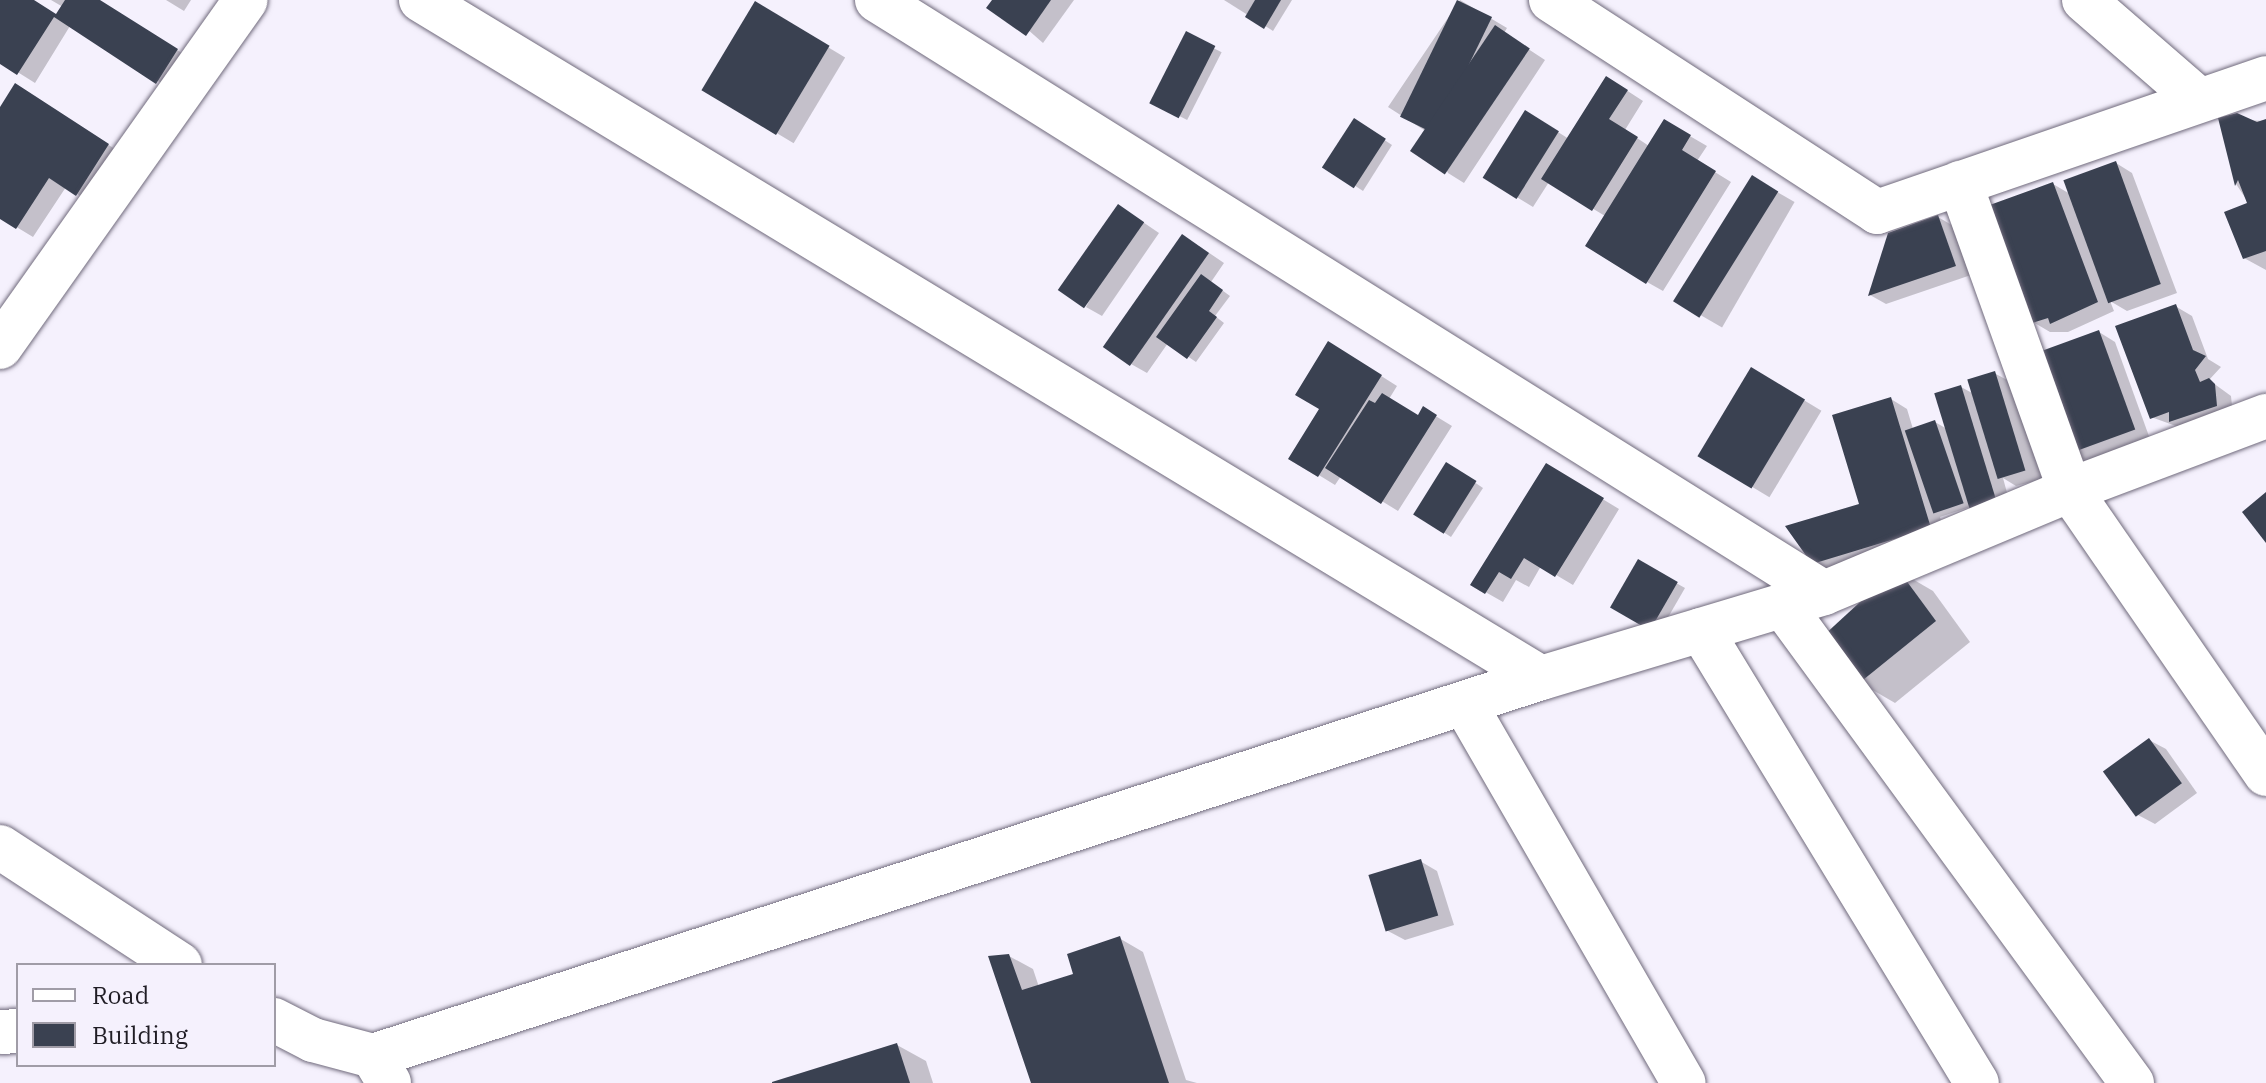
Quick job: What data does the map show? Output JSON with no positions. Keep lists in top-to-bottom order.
{
  "legend": ["Road", "Building"]
}
